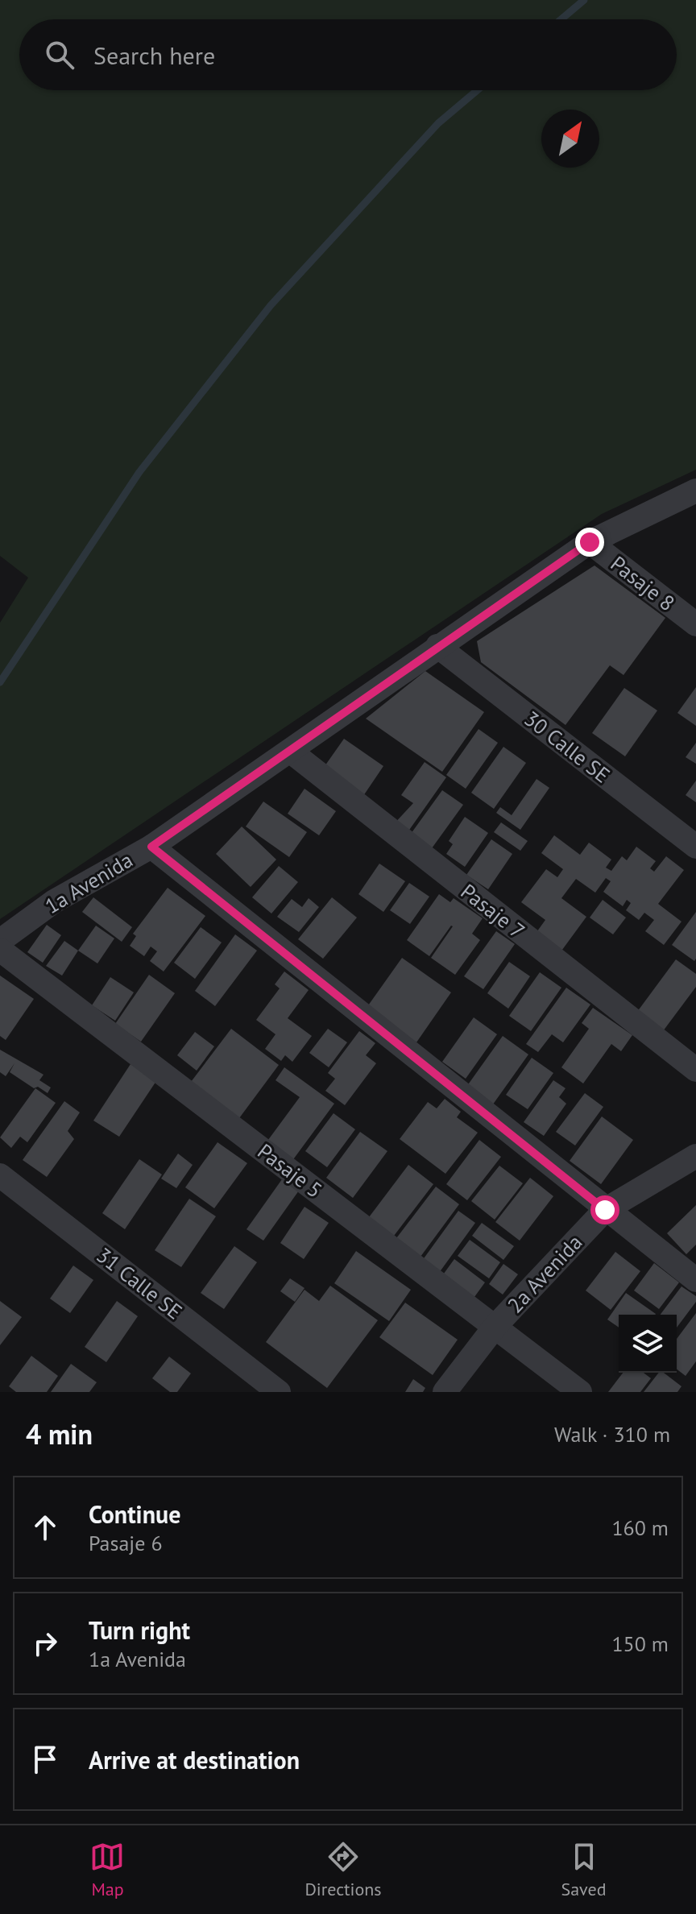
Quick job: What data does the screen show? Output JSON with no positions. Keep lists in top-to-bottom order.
{
  "streets": {
    "street": [
      "Pasaje 8",
      "30 Calle SE",
      "1a Avenida",
      "Pasaje 7",
      "Pasaje 5",
      "2a Avenida",
      "31 Calle SE"
    ]
  },
  "crossings": [
    ["Pasaje 8", "1a Avenida"],
    ["30 Calle SE", "1a Avenida"],
    ["1a Avenida", "Pasaje 7"],
    ["Pasaje 5", "2a Avenida"]
  ],
  "north": "top right",
  "page": {
    "search": "Search here",
    "heading": ["4 min", "Walk · 310 m"],
    "list": [
      ["Continue", "Pasaje 6", "160 m"],
      ["Turn right", "1a Avenida", "150 m"],
      "Arrive at destination"
    ],
    "nav": ["Map", "Directions", "Saved"]
  }
}
